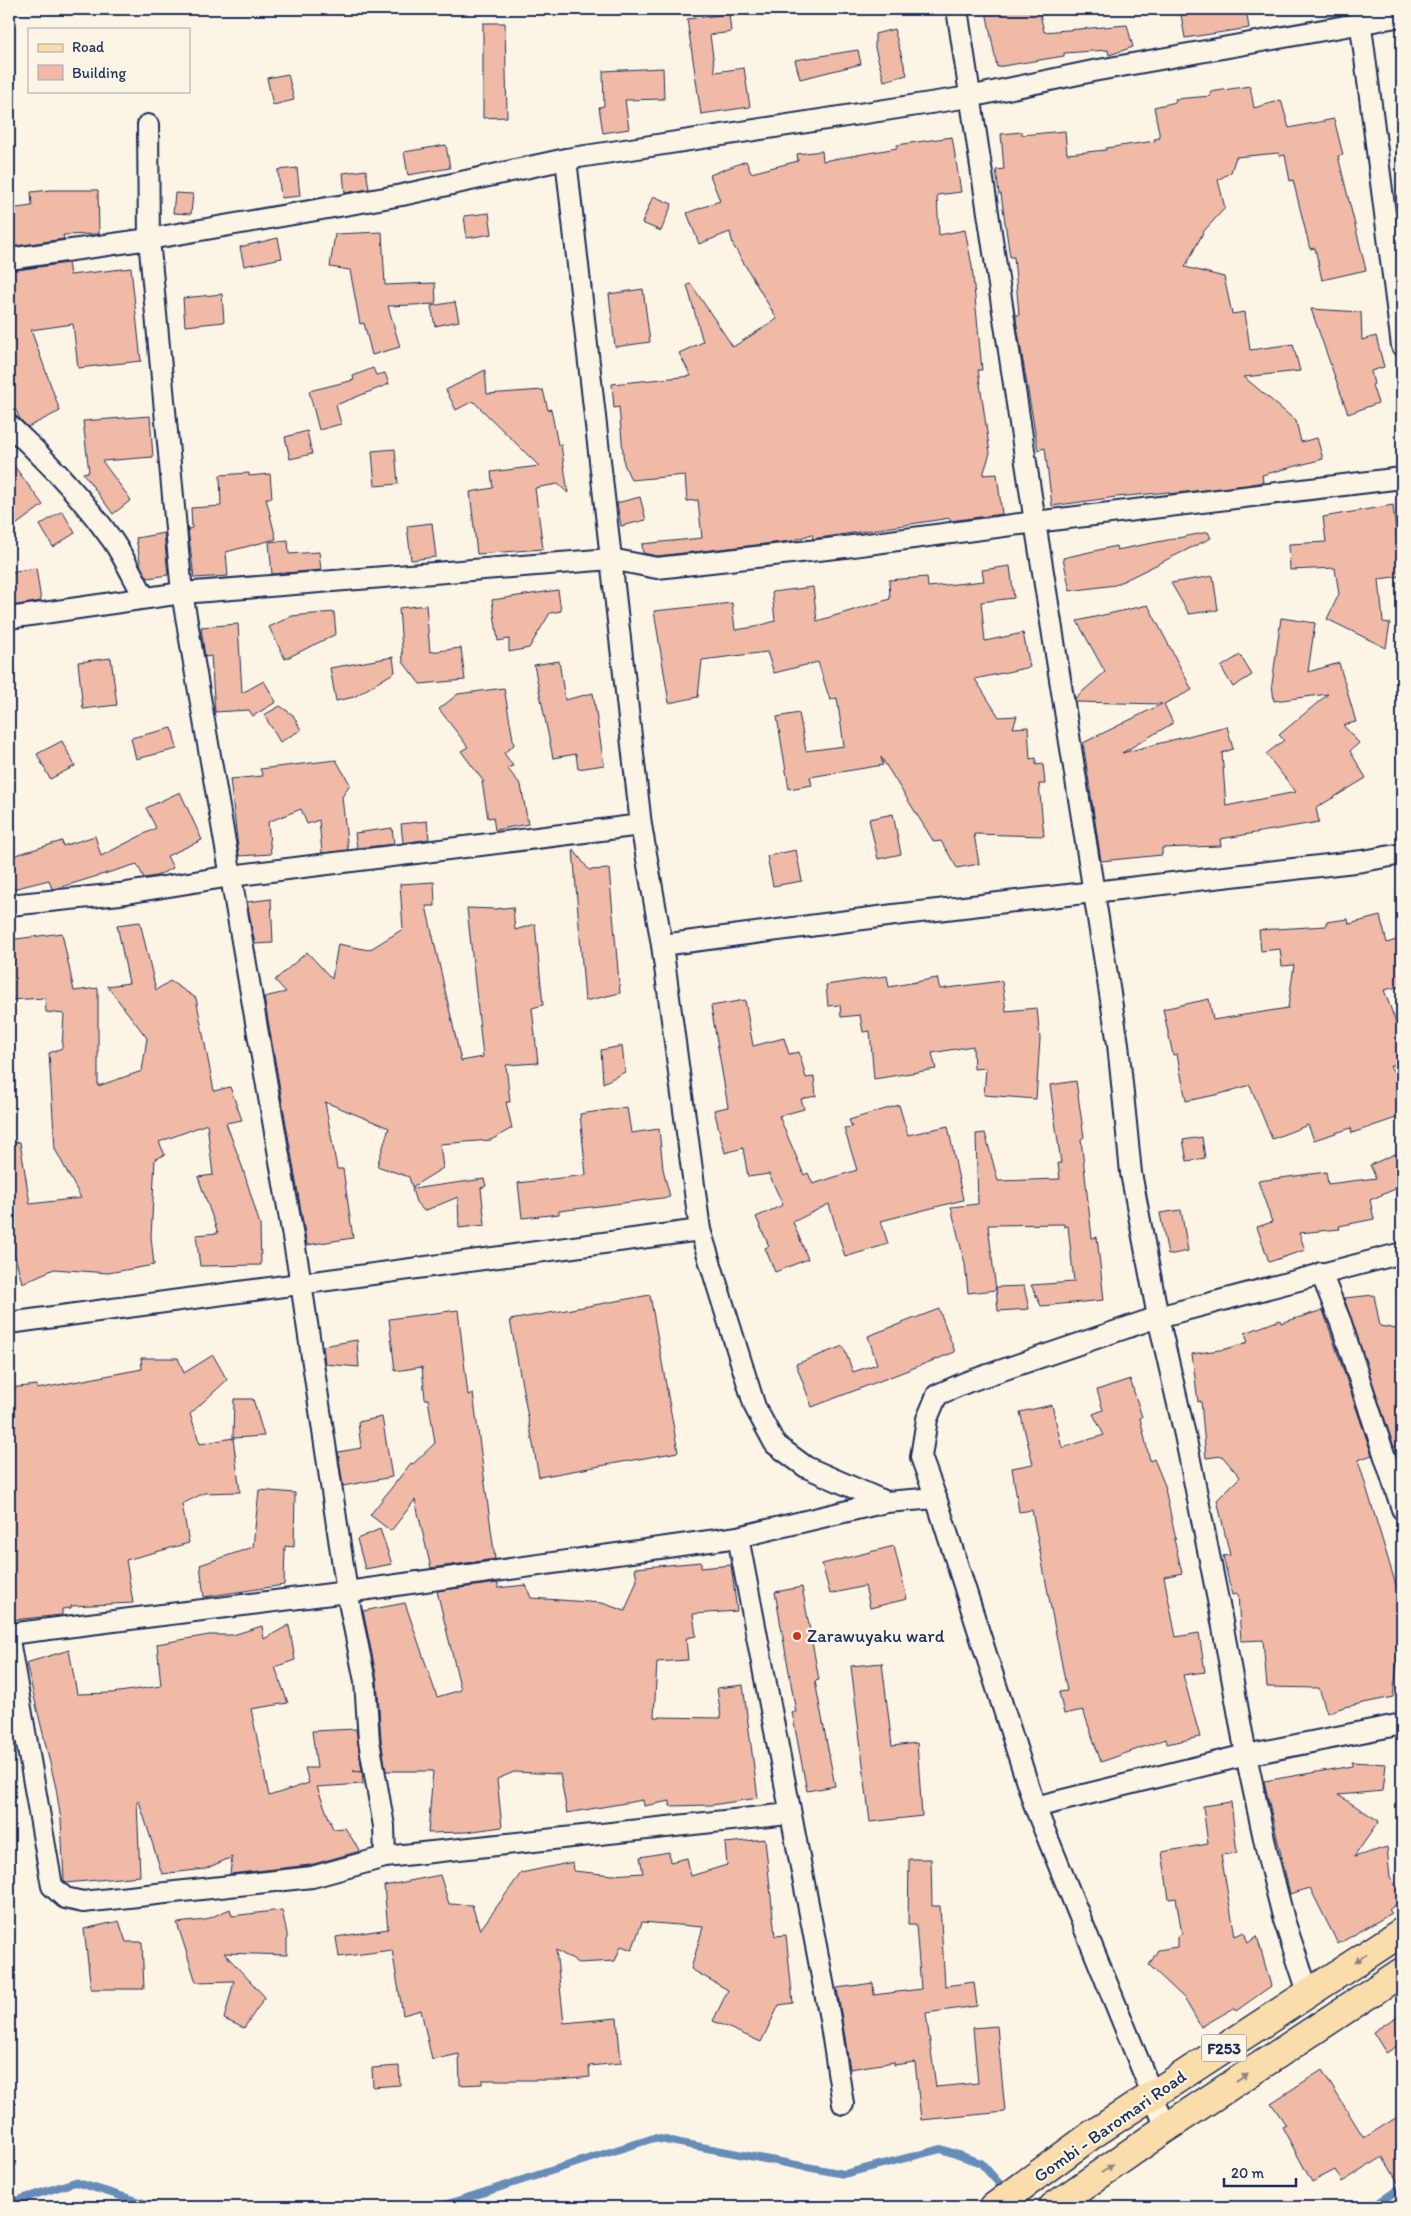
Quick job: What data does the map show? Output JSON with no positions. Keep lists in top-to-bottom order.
{
  "streets": {
    "main road": ["F253", "Gombi - Baromari Road"]
  },
  "places": ["Zarawuyaku ward"],
  "legend": ["Road", "Building"],
  "scale_bar": "20 m"
}
